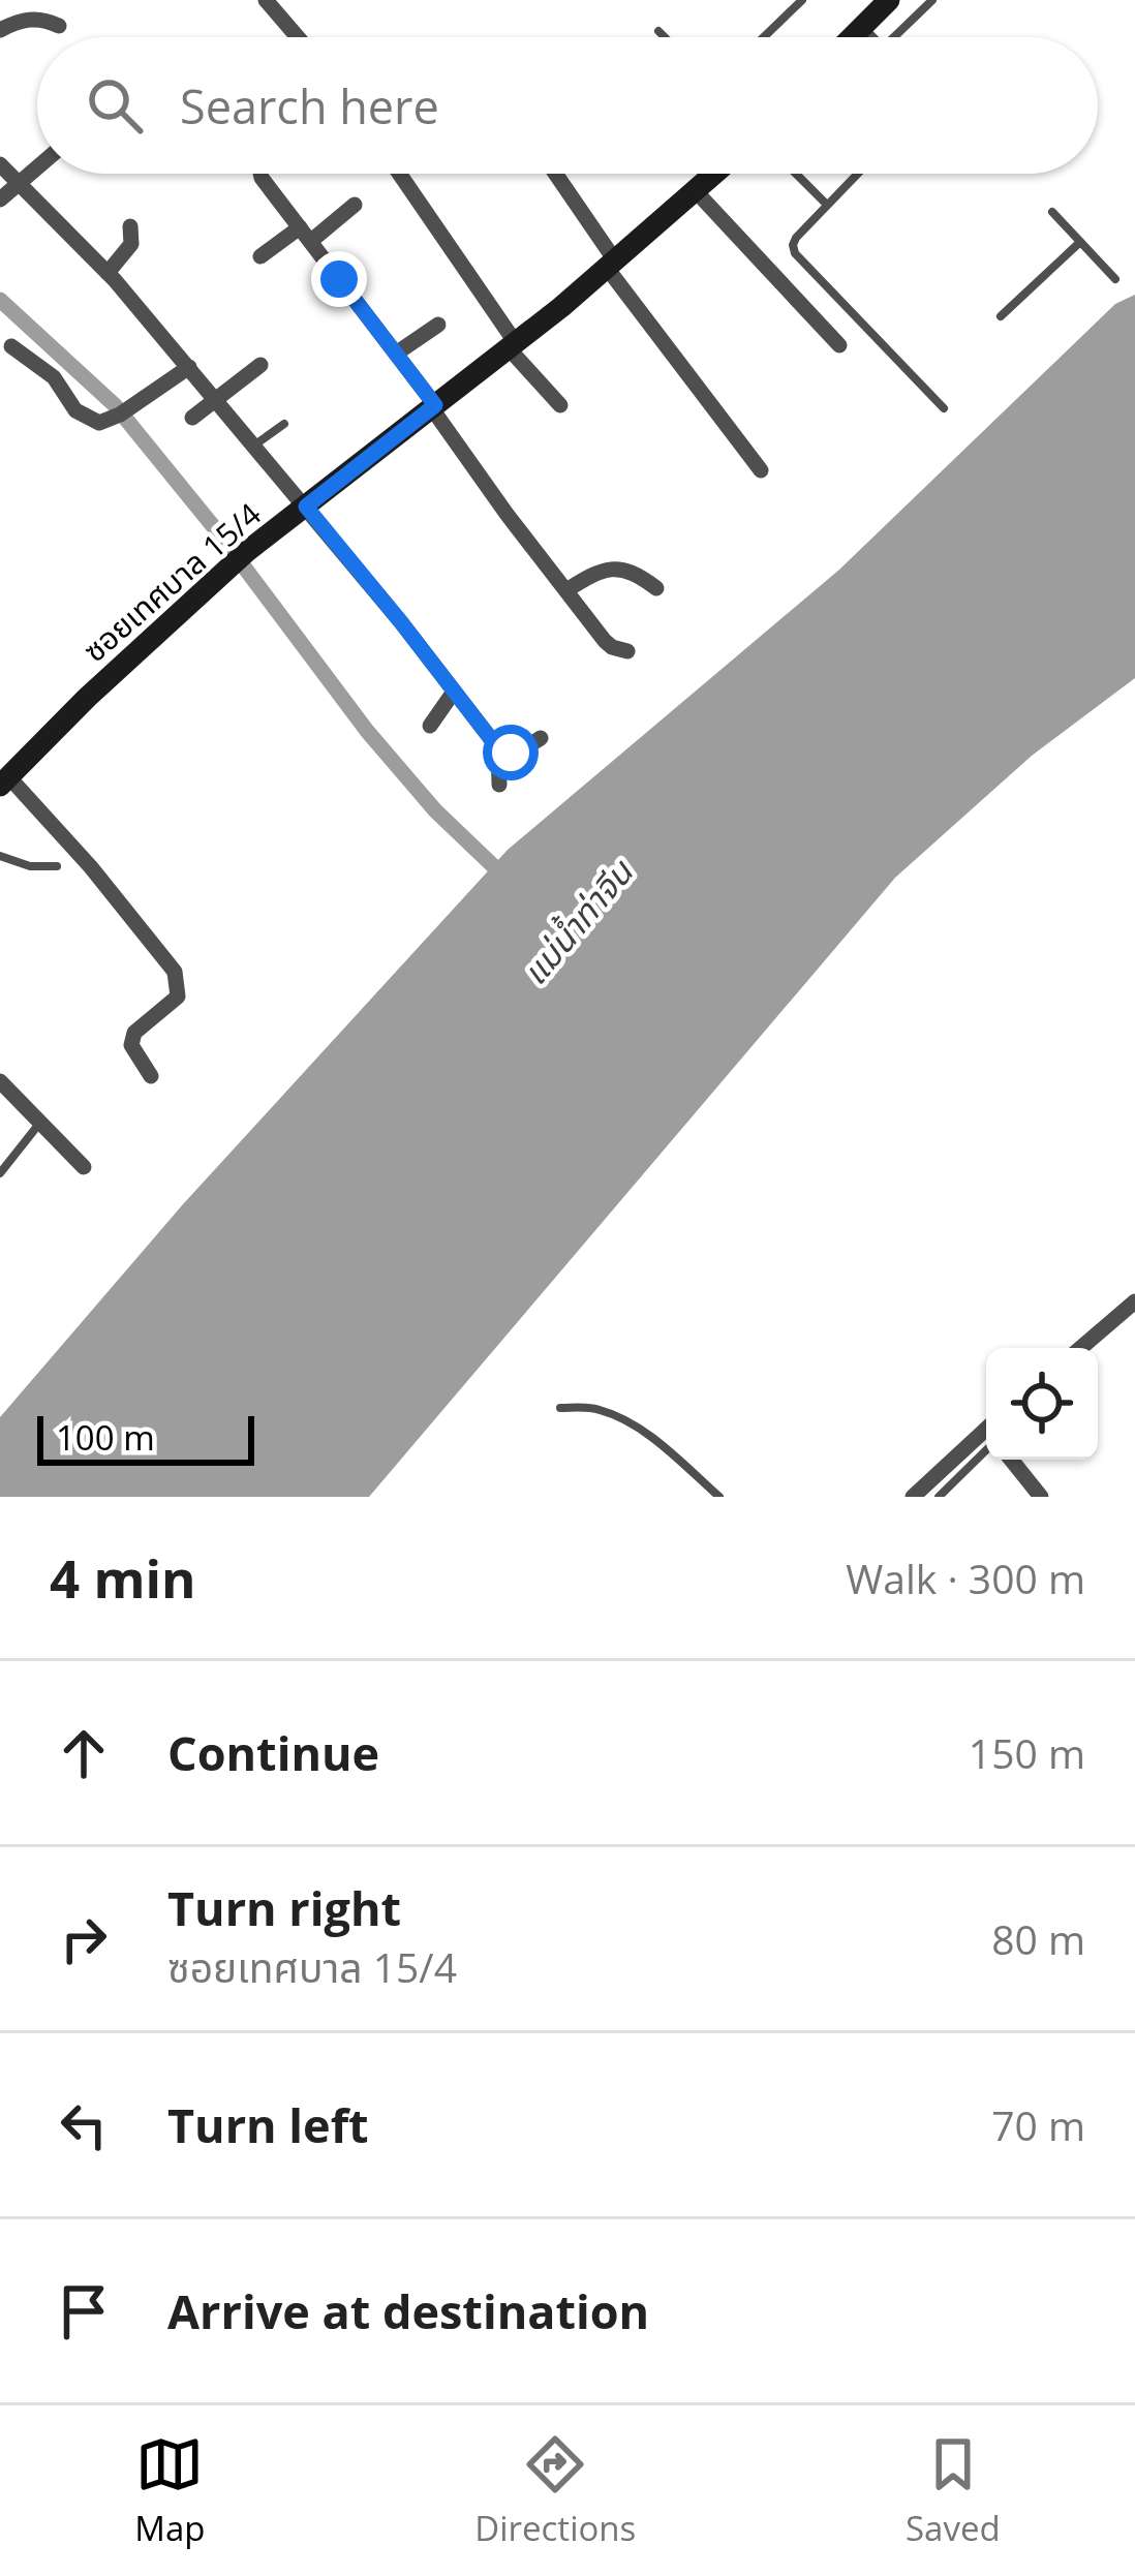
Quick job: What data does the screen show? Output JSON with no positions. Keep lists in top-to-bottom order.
{
  "streets": {
    "street": ["ซอยเทศบาล 15/4"]
  },
  "water": ["แม่น้ำท่าจีน"],
  "scale_bar": "100 m",
  "page": {
    "search": "Search here",
    "scale": "100 m",
    "heading": ["4 min", "Walk · 300 m"],
    "list": [
      ["Continue", "150 m"],
      ["Turn right", "ซอยเทศบาล 15/4", "80 m"],
      ["Turn left", "70 m"],
      "Arrive at destination"
    ],
    "nav": ["Map", "Directions", "Saved"]
  }
}
